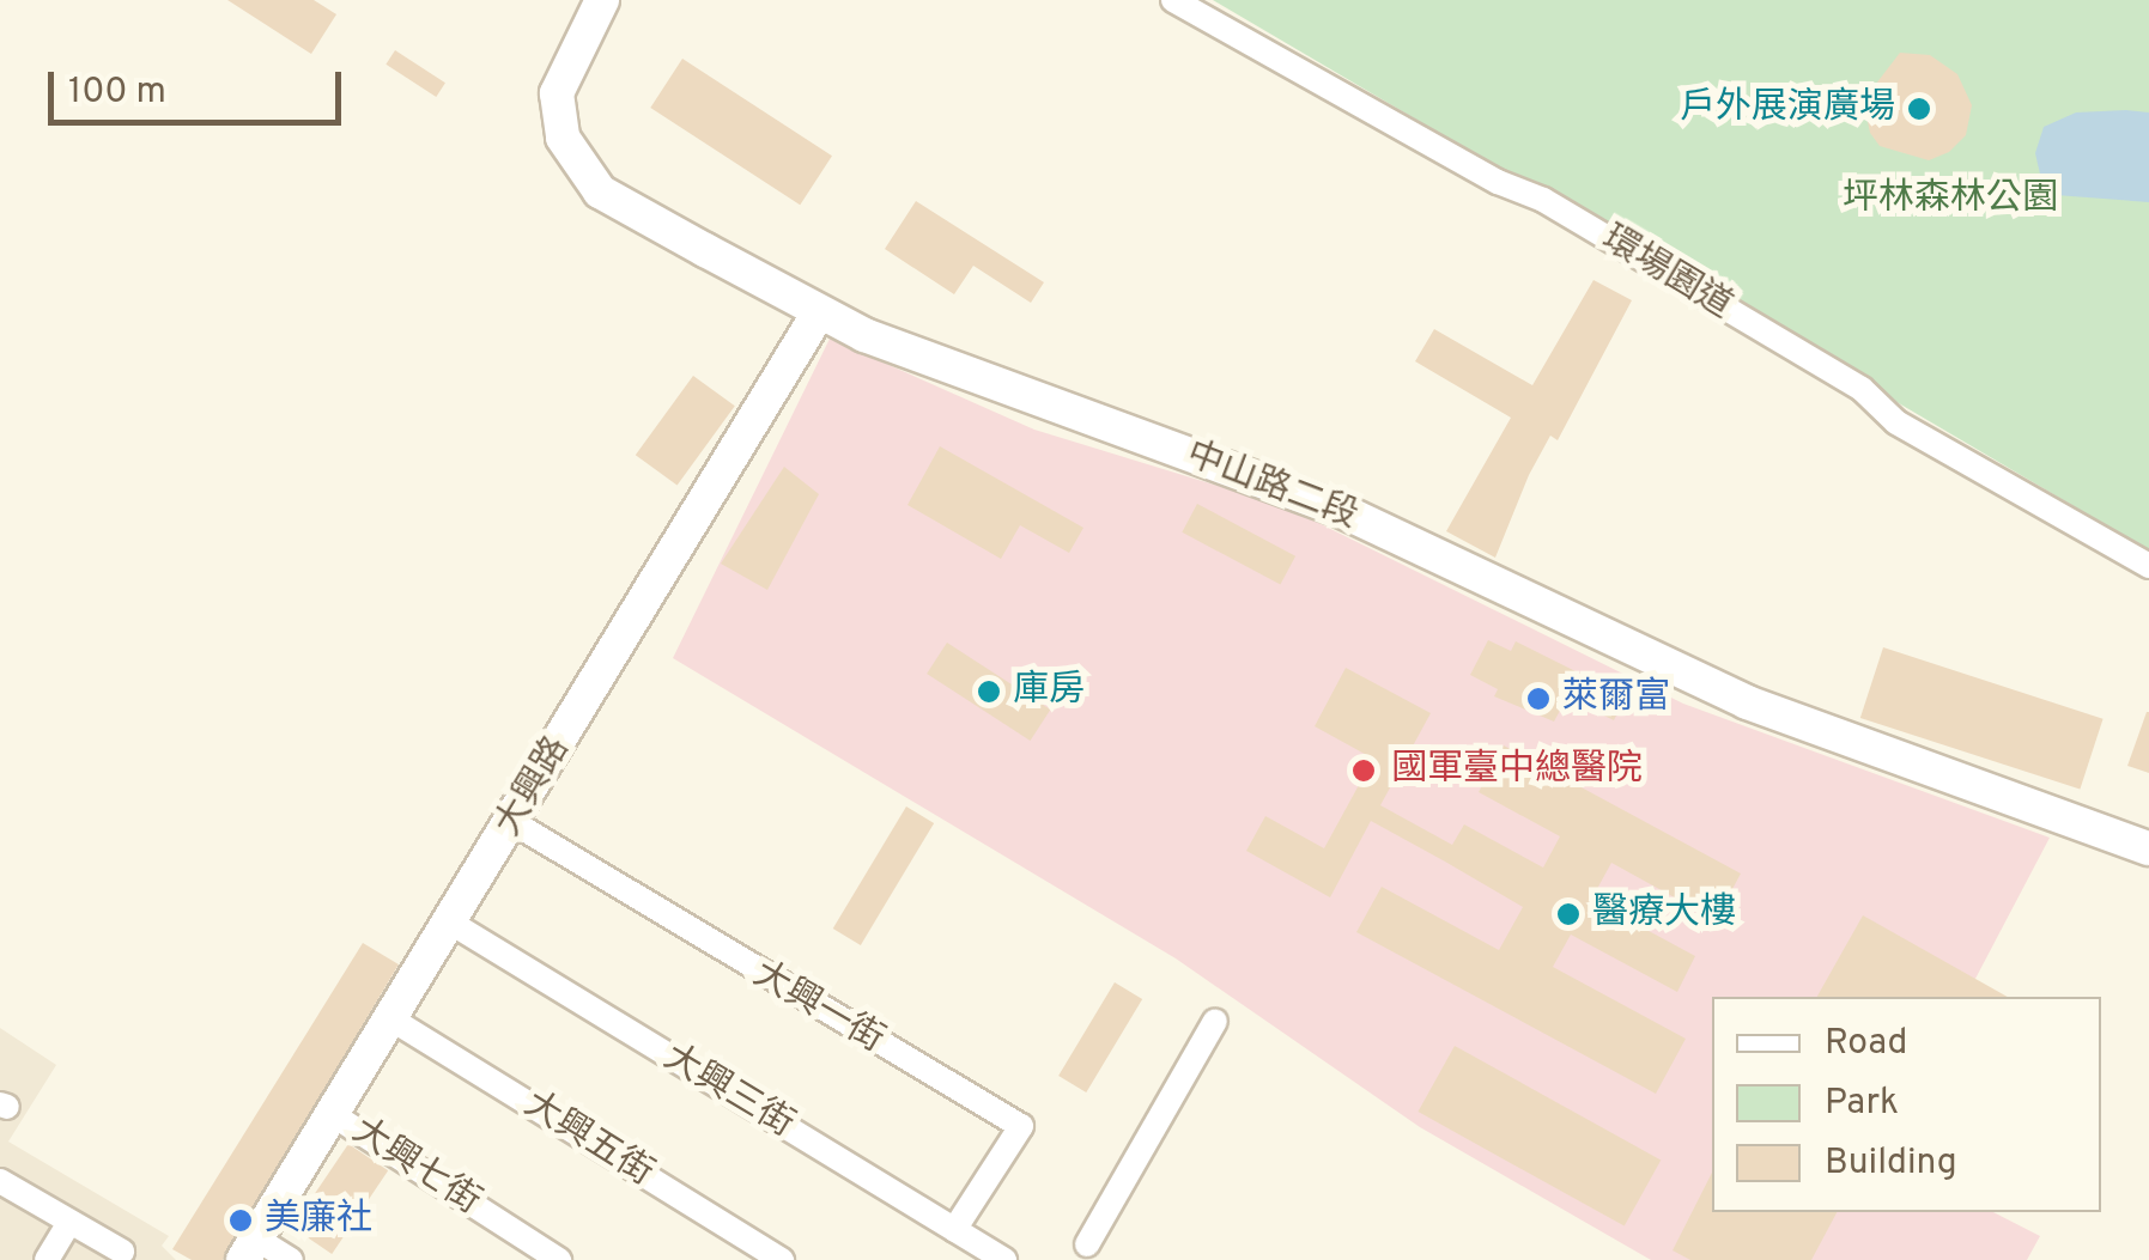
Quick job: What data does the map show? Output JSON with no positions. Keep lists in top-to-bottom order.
{
  "streets": {
    "main road": ["中山路二段", "大興路"],
    "street": [
      "環場園道",
      "大興一街",
      "大興三街",
      "大興五街",
      "大興七街"
    ]
  },
  "crossings": [
    ["中山路二段", "大興路"],
    ["大興路", "大興一街"],
    ["大興路", "大興三街"],
    ["大興路", "大興五街"],
    ["大興路", "大興七街"],
    ["大興一街", "大興三街"]
  ],
  "parks": ["坪林森林公園"],
  "places": [
    "戶外展演廣場",
    "庫房",
    "萊爾富",
    "國軍臺中總醫院",
    "醫療大樓",
    "美廉社"
  ],
  "legend": ["Road", "Park", "Building"],
  "scale_bar": "100 m"
}
